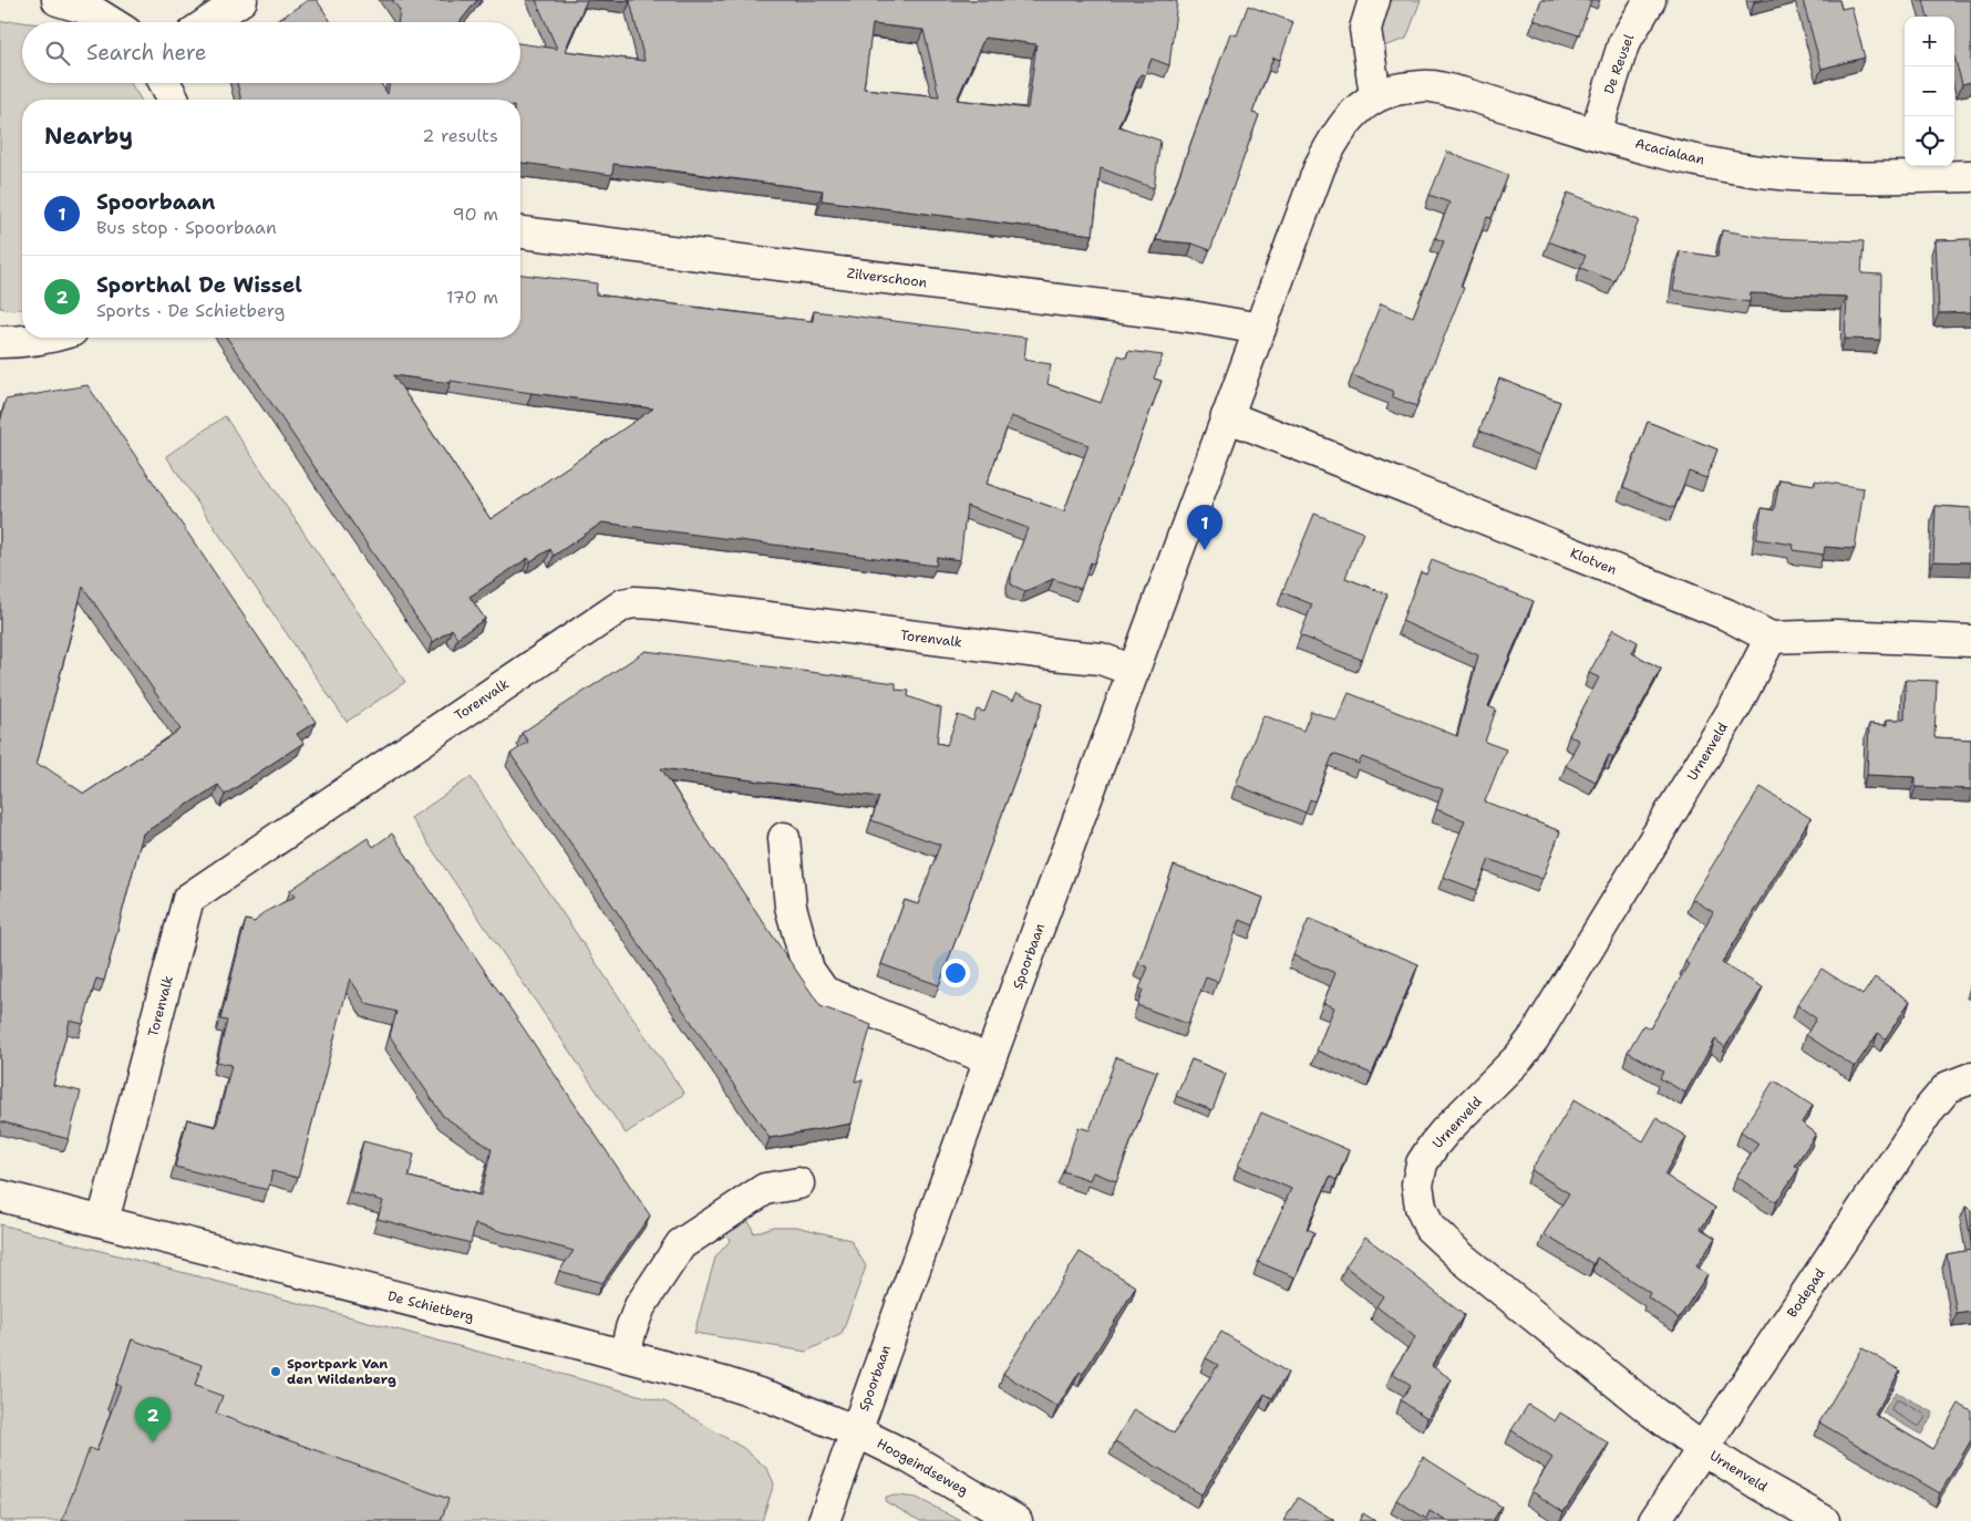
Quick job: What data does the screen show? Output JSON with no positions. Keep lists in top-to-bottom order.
{
  "streets": {
    "street": [
      "De Reusel",
      "Acacialaan",
      "Zilverschoon",
      "Klotven",
      "Torenvalk",
      "Urnenveld",
      "Spoorbaan",
      "Bodepad",
      "De Schietberg",
      "Hoogeindseweg"
    ]
  },
  "crossings": [
    ["De Reusel", "Acacialaan"],
    ["Acacialaan", "Spoorbaan"],
    ["Zilverschoon", "Spoorbaan"],
    ["Klotven", "Urnenveld"],
    ["Klotven", "Spoorbaan"],
    ["Torenvalk", "Spoorbaan"],
    ["Torenvalk", "De Schietberg"],
    ["Urnenveld", "Bodepad"],
    ["Spoorbaan", "De Schietberg"],
    ["Spoorbaan", "Hoogeindseweg"],
    ["De Schietberg", "Hoogeindseweg"]
  ],
  "places": ["Sportpark Van den Wildenberg"],
  "page": {
    "map_buttons": ["+", "−"],
    "search": "Search here",
    "heading": ["Nearby", "2 results"],
    "list": [
      {
        "mark": "1",
        "name": "Spoorbaan",
        "note": "Bus stop · Spoorbaan",
        "value": "90 m"
      },
      {
        "mark": "2",
        "name": "Sporthal De Wissel",
        "note": "Sports · De Schietberg",
        "value": "170 m"
      }
    ],
    "pins": ["1", "2"]
  }
}
